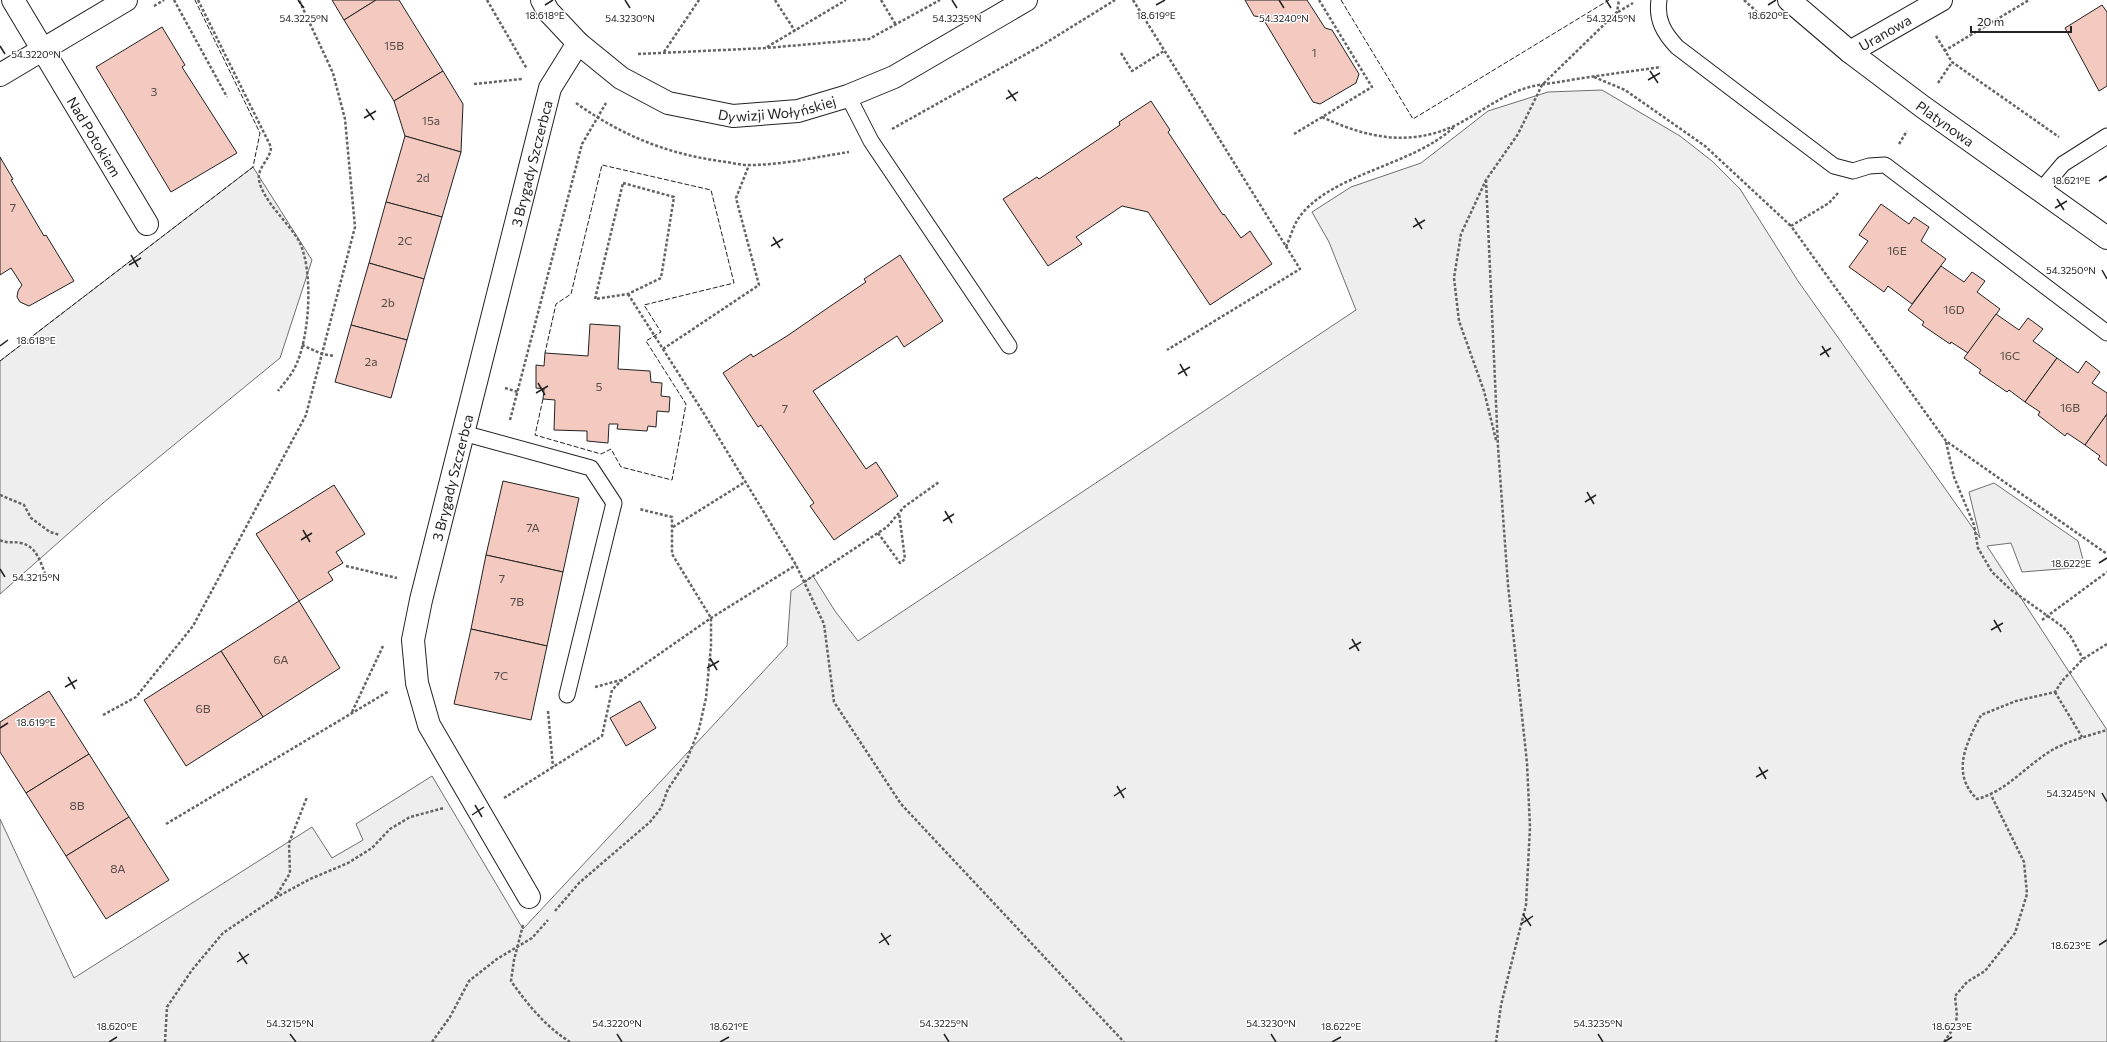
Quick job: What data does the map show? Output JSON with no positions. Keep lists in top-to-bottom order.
{
  "streets": {
    "street": [
      "Uranowa",
      "Dywizji Wołyńskiej",
      "Platynowa",
      "Nad Potokiem",
      "3 Brygady Szczerbca"
    ]
  },
  "crossings": [
    ["Uranowa", "Platynowa"],
    ["Dywizji Wołyńskiej", "3 Brygady Szczerbca"]
  ],
  "house_numbers": [
    "15B",
    "1",
    "3",
    "15a",
    "2d",
    "7",
    "2C",
    "16E",
    "2b",
    "16D",
    "16C",
    "2a",
    "5",
    "16B",
    "7",
    "7A",
    "7",
    "7B",
    "6A",
    "7C",
    "6B",
    "8B",
    "8A"
  ],
  "scale_bar": "20 m",
  "coordinates": [
    "18.618°E",
    "18.619°E",
    "18.620°E",
    "54.3225°N",
    "54.3230°N",
    "54.3235°N",
    "54.3240°N",
    "54.3245°N",
    "54.3220°N",
    "18.621°E",
    "54.3250°N",
    "18.622°E",
    "54.3215°N",
    "18.623°E"
  ]
}
